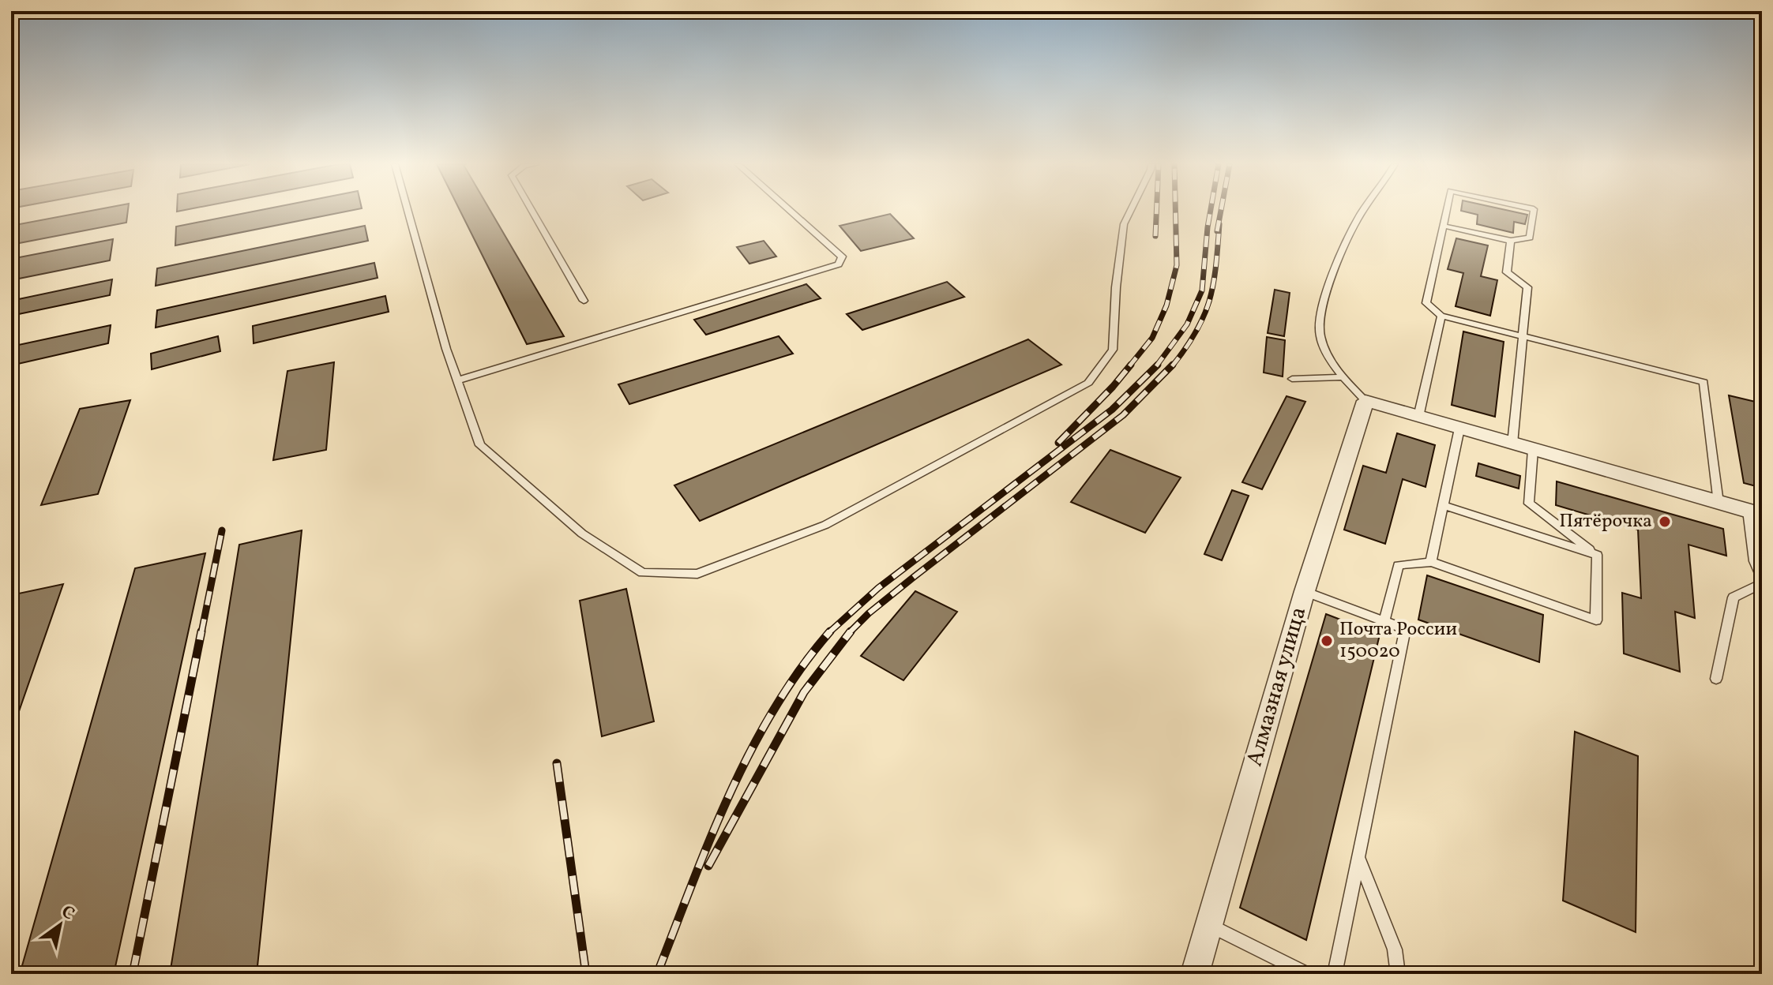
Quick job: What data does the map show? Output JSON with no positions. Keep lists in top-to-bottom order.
{
  "streets": {
    "street": ["Алмазная улица"]
  },
  "places": ["Пятёрочка", "Почта России 150020"],
  "north": "top right"
}
